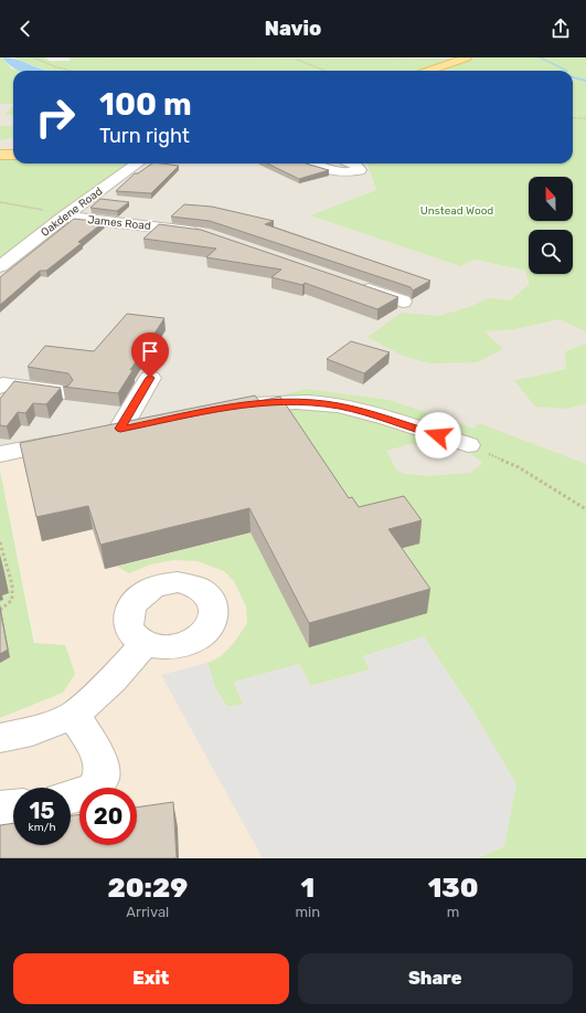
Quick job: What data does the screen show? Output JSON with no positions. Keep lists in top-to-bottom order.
{
  "streets": {
    "street": ["Oakdene Road", "James Road"]
  },
  "crossings": [
    ["Oakdene Road", "James Road"]
  ],
  "parks": ["Unstead Wood"],
  "north": "top",
  "page": {
    "header": "Navio",
    "turn": ["100 m", "Turn right"],
    "speed": "15 km/h",
    "limit": "20",
    "eta": [
      "20:29",
      "Arrival",
      "1",
      "min",
      "130",
      "m"
    ],
    "buttons": ["Exit", "Share"]
  }
}
